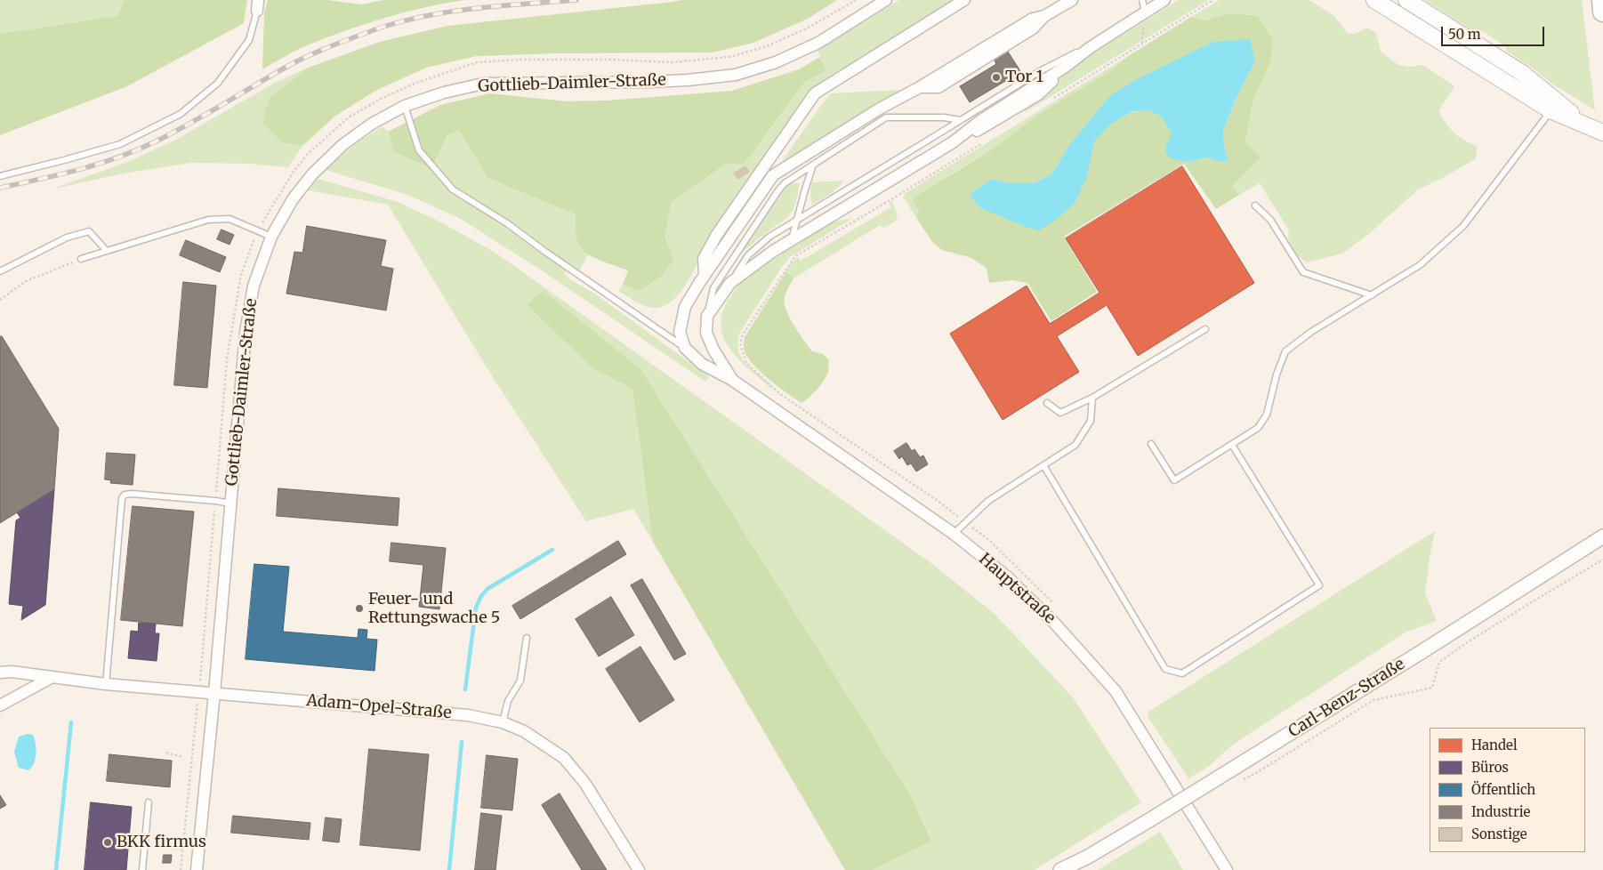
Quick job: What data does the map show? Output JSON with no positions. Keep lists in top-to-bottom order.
{
  "streets": {
    "street": [
      "Gottlieb-Daimler-Straße",
      "Hauptstraße",
      "Carl-Benz-Straße",
      "Adam-Opel-Straße"
    ]
  },
  "crossings": [
    ["Gottlieb-Daimler-Straße", "Adam-Opel-Straße"]
  ],
  "places": ["Tor 1", "Feuer- und Rettungswache 5", "BKK firmus"],
  "legend": [
    "Handel",
    "Büros",
    "Öffentlich",
    "Industrie",
    "Sonstige"
  ],
  "scale_bar": "50 m"
}
